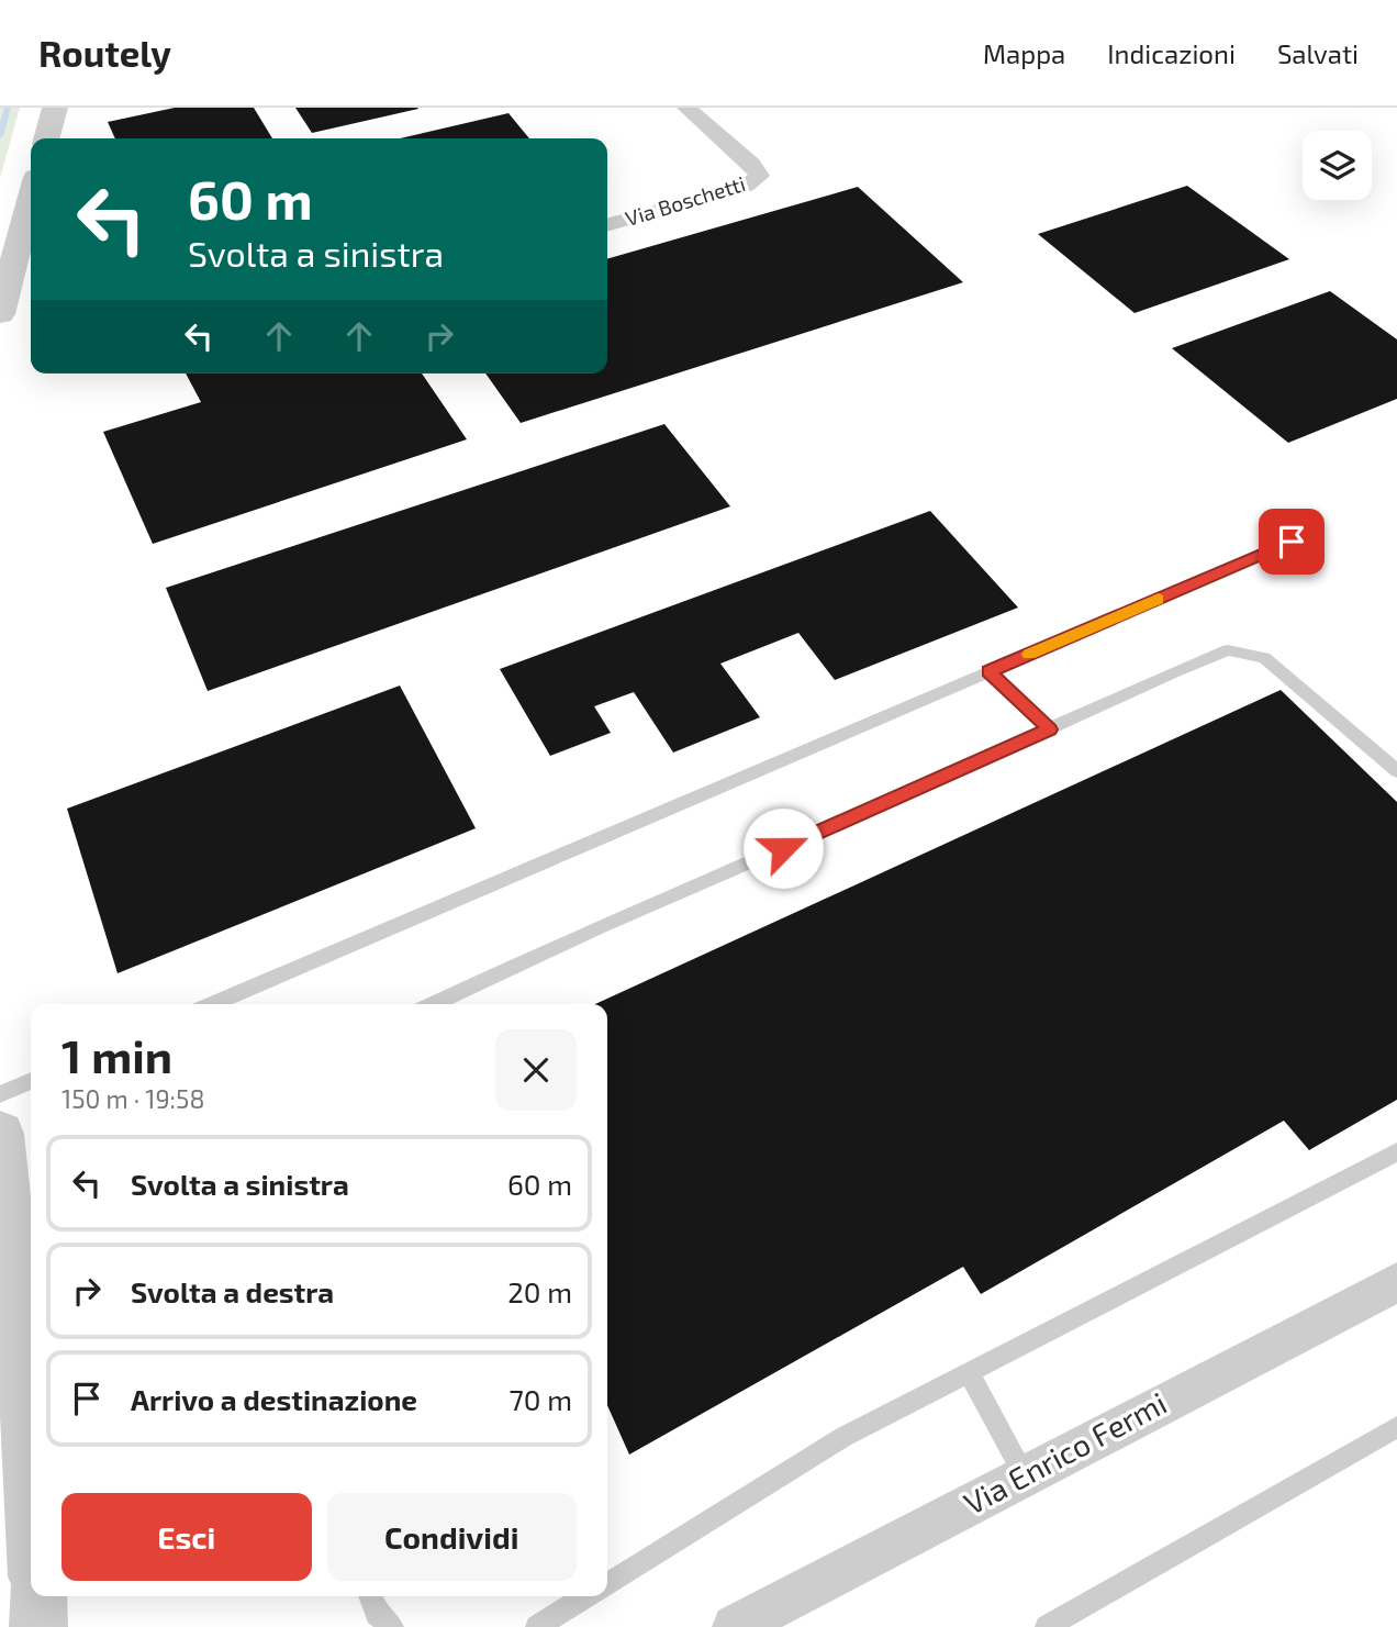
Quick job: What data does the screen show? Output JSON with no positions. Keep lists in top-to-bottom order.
{
  "streets": {
    "street": ["Via Boschetti", "Via Enrico Fermi"]
  },
  "page": {
    "header": "Routely",
    "nav": ["Mappa", "Indicazioni", "Salvati"],
    "turn": ["60 m", "Svolta a sinistra"],
    "heading": ["1 min", "150 m · 19:58"],
    "list": [
      {
        "name": "Svolta a sinistra",
        "value": "60 m"
      },
      {
        "name": "Svolta a destra",
        "value": "20 m"
      },
      {
        "name": "Arrivo a destinazione",
        "value": "70 m"
      }
    ],
    "buttons": ["Esci", "Condividi"]
  }
}
